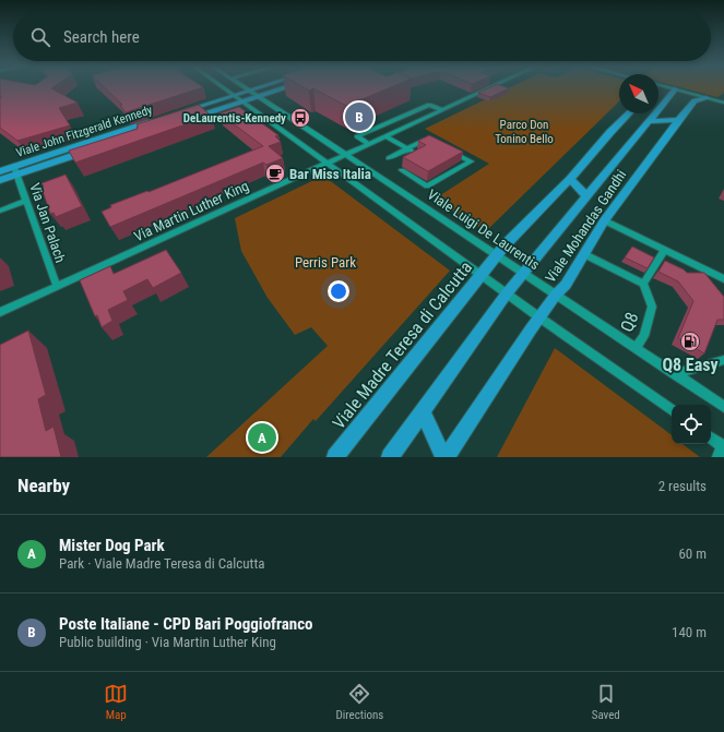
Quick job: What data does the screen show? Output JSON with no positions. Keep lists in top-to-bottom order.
{
  "streets": {
    "main road": ["Viale John Fitzgerald Kennedy", "Viale Mohandas Gandhi", "Viale Madre Teresa di Calcutta"],
    "street": [
      "Via Martin Luther King",
      "Via Jan Palach",
      "Viale Luigi De Laurentis",
      "Q8"
    ]
  },
  "crossings": [
    ["Viale John Fitzgerald Kennedy", "Via Jan Palach"],
    ["Via Martin Luther King", "Via Jan Palach"],
    ["Via Martin Luther King", "Viale Luigi De Laurentis"],
    ["Viale Mohandas Gandhi", "Viale Luigi De Laurentis"],
    ["Viale Luigi De Laurentis", "Q8"],
    ["Viale Luigi De Laurentis", "Viale Madre Teresa di Calcutta"]
  ],
  "parks": ["Parco Don Tonino Bello", "Perris Park"],
  "places": {
    "bus stop": ["DeLaurentis-Kennedy"],
    "cafe": ["Bar Miss Italia"],
    "fuel station": ["Q8 Easy"]
  },
  "north": "top left",
  "page": {
    "search": "Search here",
    "pins": ["B", "A"],
    "heading": ["Nearby", "2 results"],
    "list": [
      {
        "mark": "A",
        "name": "Mister Dog Park",
        "note": "Park · Viale Madre Teresa di Calcutta",
        "value": "60 m"
      },
      {
        "mark": "B",
        "name": "Poste Italiane - CPD Bari Poggiofranco",
        "note": "Public building · Via Martin Luther King",
        "value": "140 m"
      }
    ],
    "nav": ["Map", "Directions", "Saved"]
  }
}
